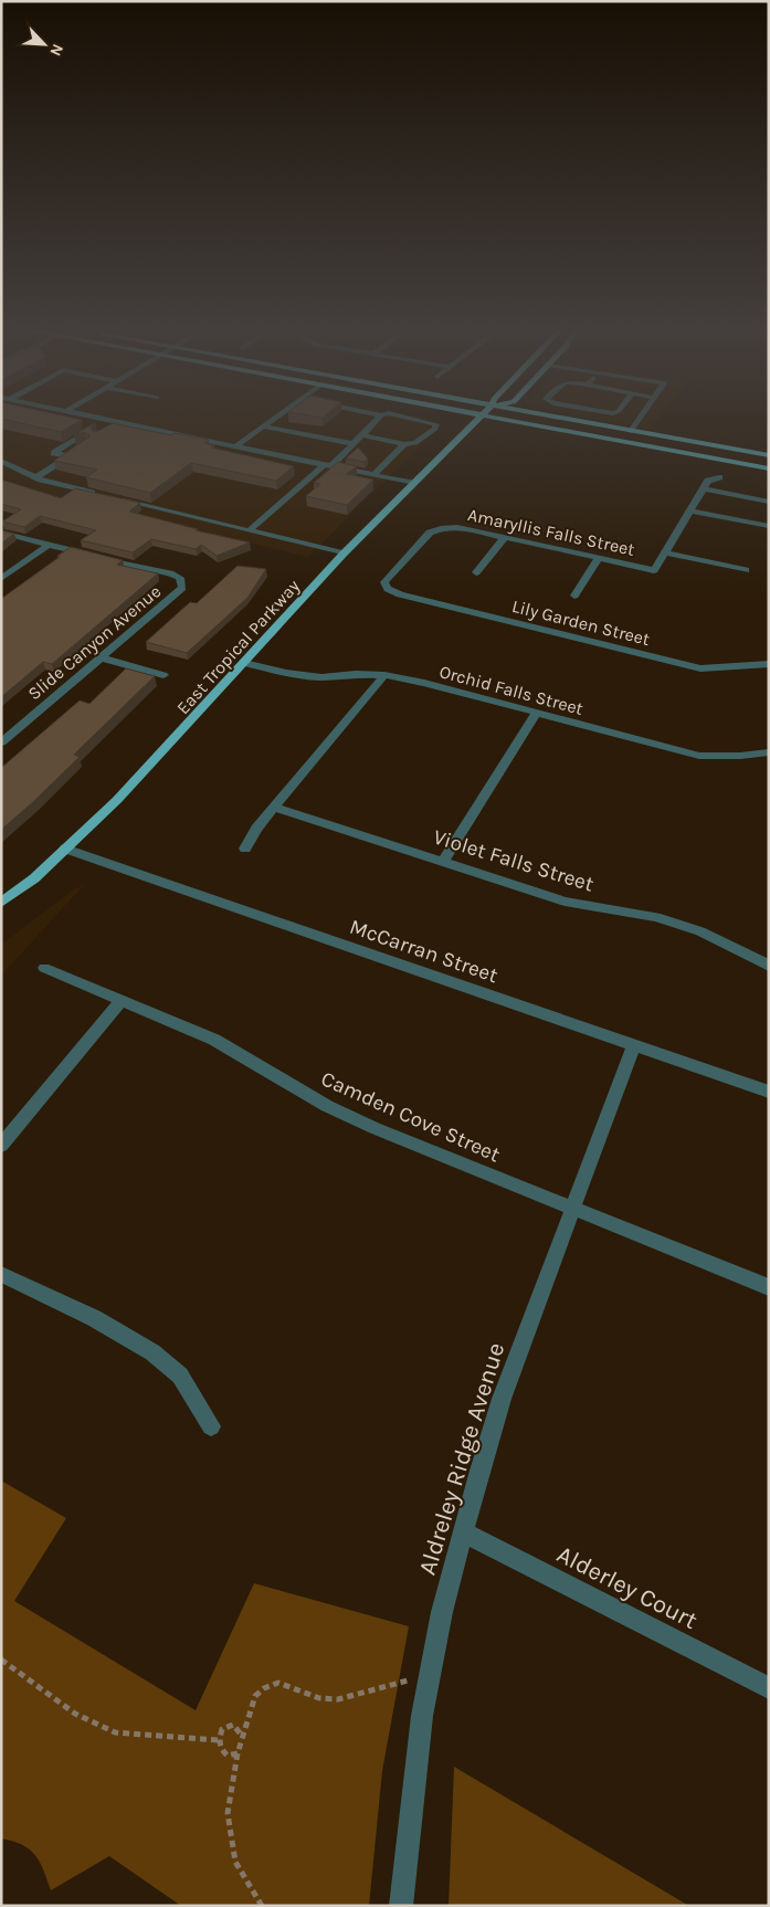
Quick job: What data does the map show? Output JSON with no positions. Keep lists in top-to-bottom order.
{
  "streets": {
    "main road": ["East Tropical Parkway"],
    "street": [
      "Amaryllis Falls Street",
      "Lily Garden Street",
      "Slide Canyon Avenue",
      "Orchid Falls Street",
      "Violet Falls Street",
      "McCarran Street",
      "Camden Cove Street",
      "Aldreley Ridge Avenue",
      "Alderley Court"
    ]
  },
  "crossings": [
    ["Amaryllis Falls Street", "Lily Garden Street"],
    ["East Tropical Parkway", "Orchid Falls Street"],
    ["East Tropical Parkway", "McCarran Street"],
    ["McCarran Street", "Aldreley Ridge Avenue"],
    ["Camden Cove Street", "Aldreley Ridge Avenue"],
    ["Aldreley Ridge Avenue", "Alderley Court"]
  ],
  "north": "bottom right"
}
